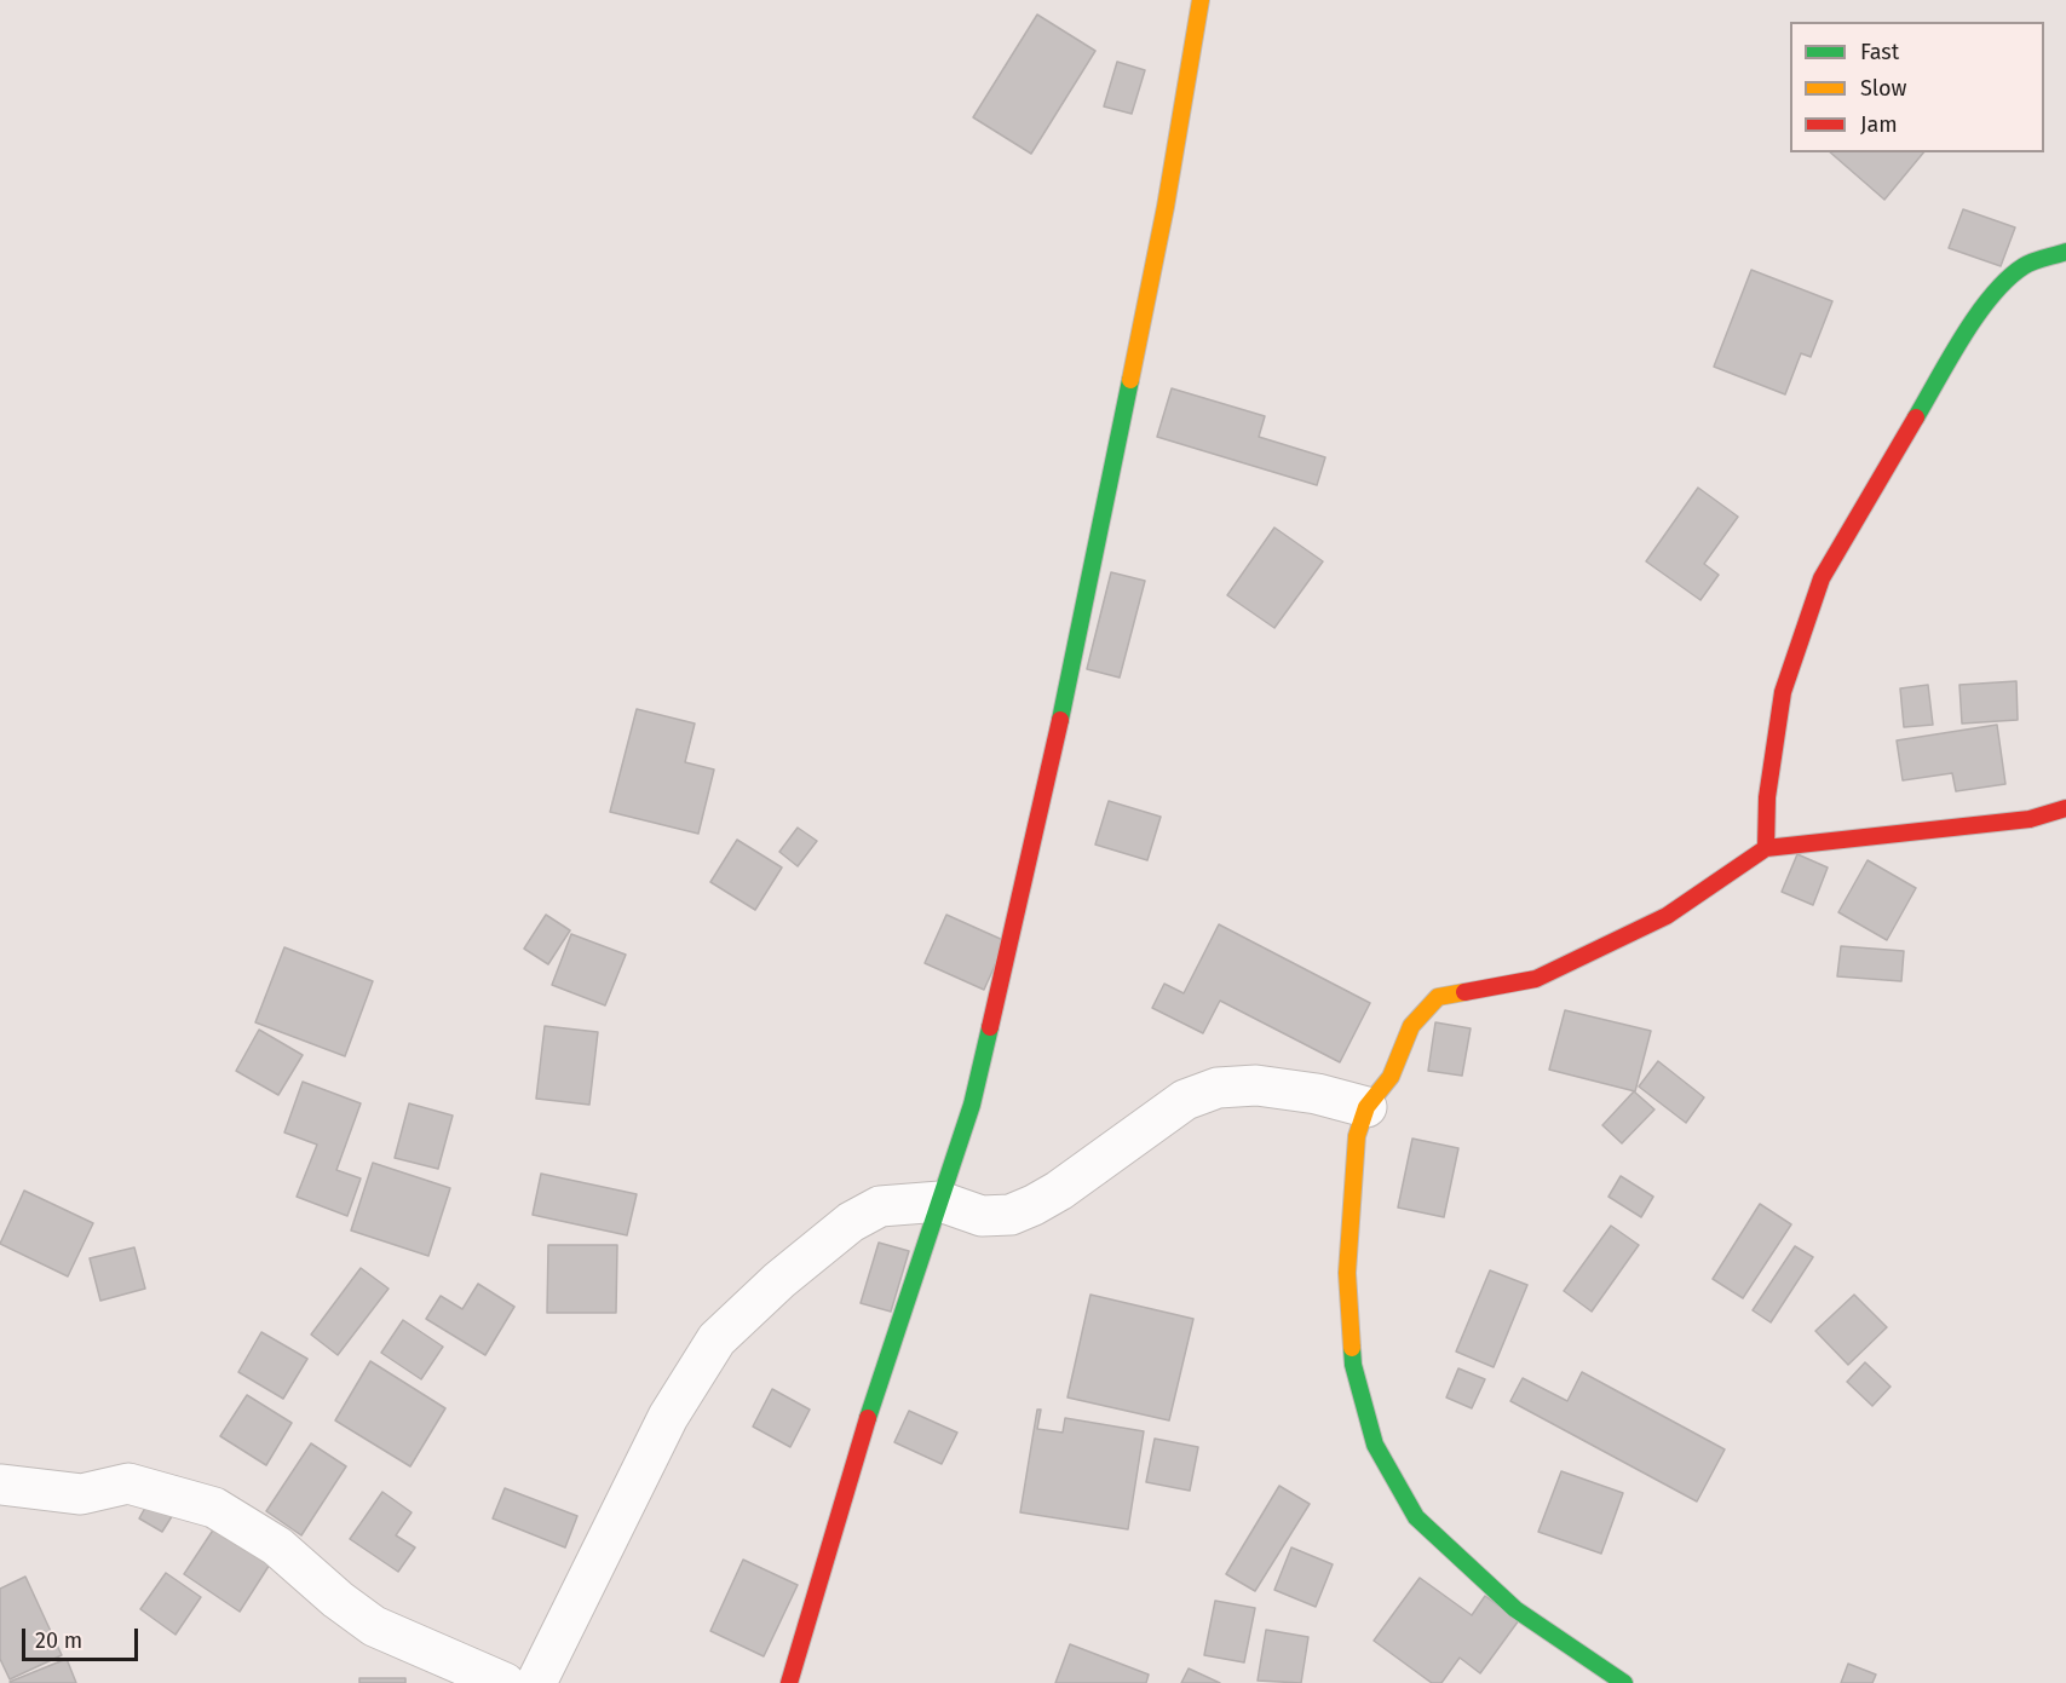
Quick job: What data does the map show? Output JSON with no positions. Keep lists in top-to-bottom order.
{
  "legend": ["Fast", "Slow", "Jam"],
  "scale_bar": "20 m"
}
